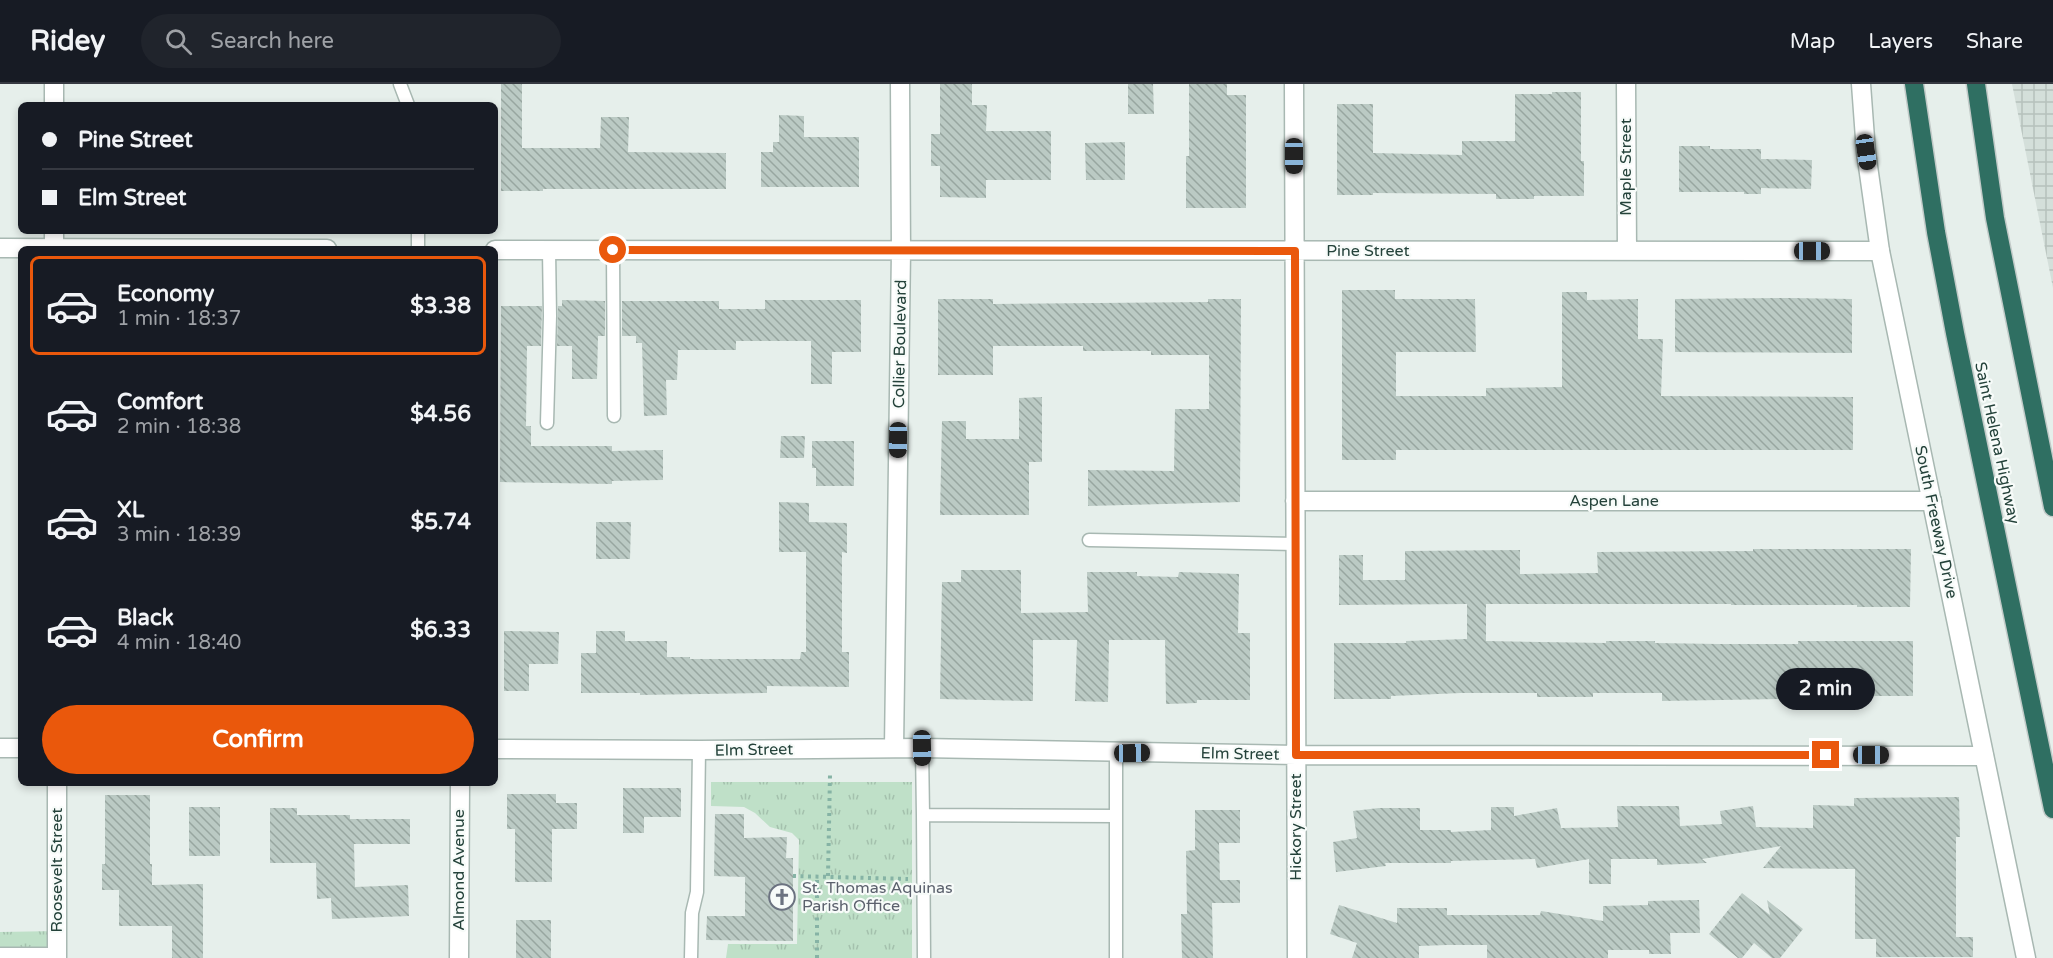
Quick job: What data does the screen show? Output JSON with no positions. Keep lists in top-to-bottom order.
{
  "streets": {
    "highway": ["Saint Helena Highway"],
    "street": [
      "Maple Street",
      "Pine Street",
      "Collier Boulevard",
      "Aspen Lane",
      "South Freeway Drive",
      "Elm Street",
      "Hickory Street",
      "Roosevelt Street",
      "Almond Avenue"
    ]
  },
  "crossings": [
    ["Maple Street", "Pine Street"],
    ["Pine Street", "Collier Boulevard"],
    ["Pine Street", "South Freeway Drive"],
    ["Pine Street", "Hickory Street"],
    ["Collier Boulevard", "Elm Street"],
    ["Aspen Lane", "South Freeway Drive"],
    ["Aspen Lane", "Hickory Street"],
    ["South Freeway Drive", "Elm Street"],
    ["Elm Street", "Hickory Street"]
  ],
  "places": {
    "church": ["St. Thomas Aquinas Parish Office"]
  },
  "page": {
    "header": "Ridey",
    "search": "Search here",
    "nav": ["Map", "Layers", "Share"],
    "banner": ["Pine Street", "Elm Street"],
    "list": [
      {
        "name": "Economy",
        "note": "1 min · 18:37",
        "value": "$3.38"
      },
      {
        "name": "Comfort",
        "note": "2 min · 18:38",
        "value": "$4.56"
      },
      {
        "name": "XL",
        "note": "3 min · 18:39",
        "value": "$5.74"
      },
      {
        "name": "Black",
        "note": "4 min · 18:40",
        "value": "$6.33"
      }
    ],
    "bubble": "2 min",
    "buttons": "Confirm"
  }
}
